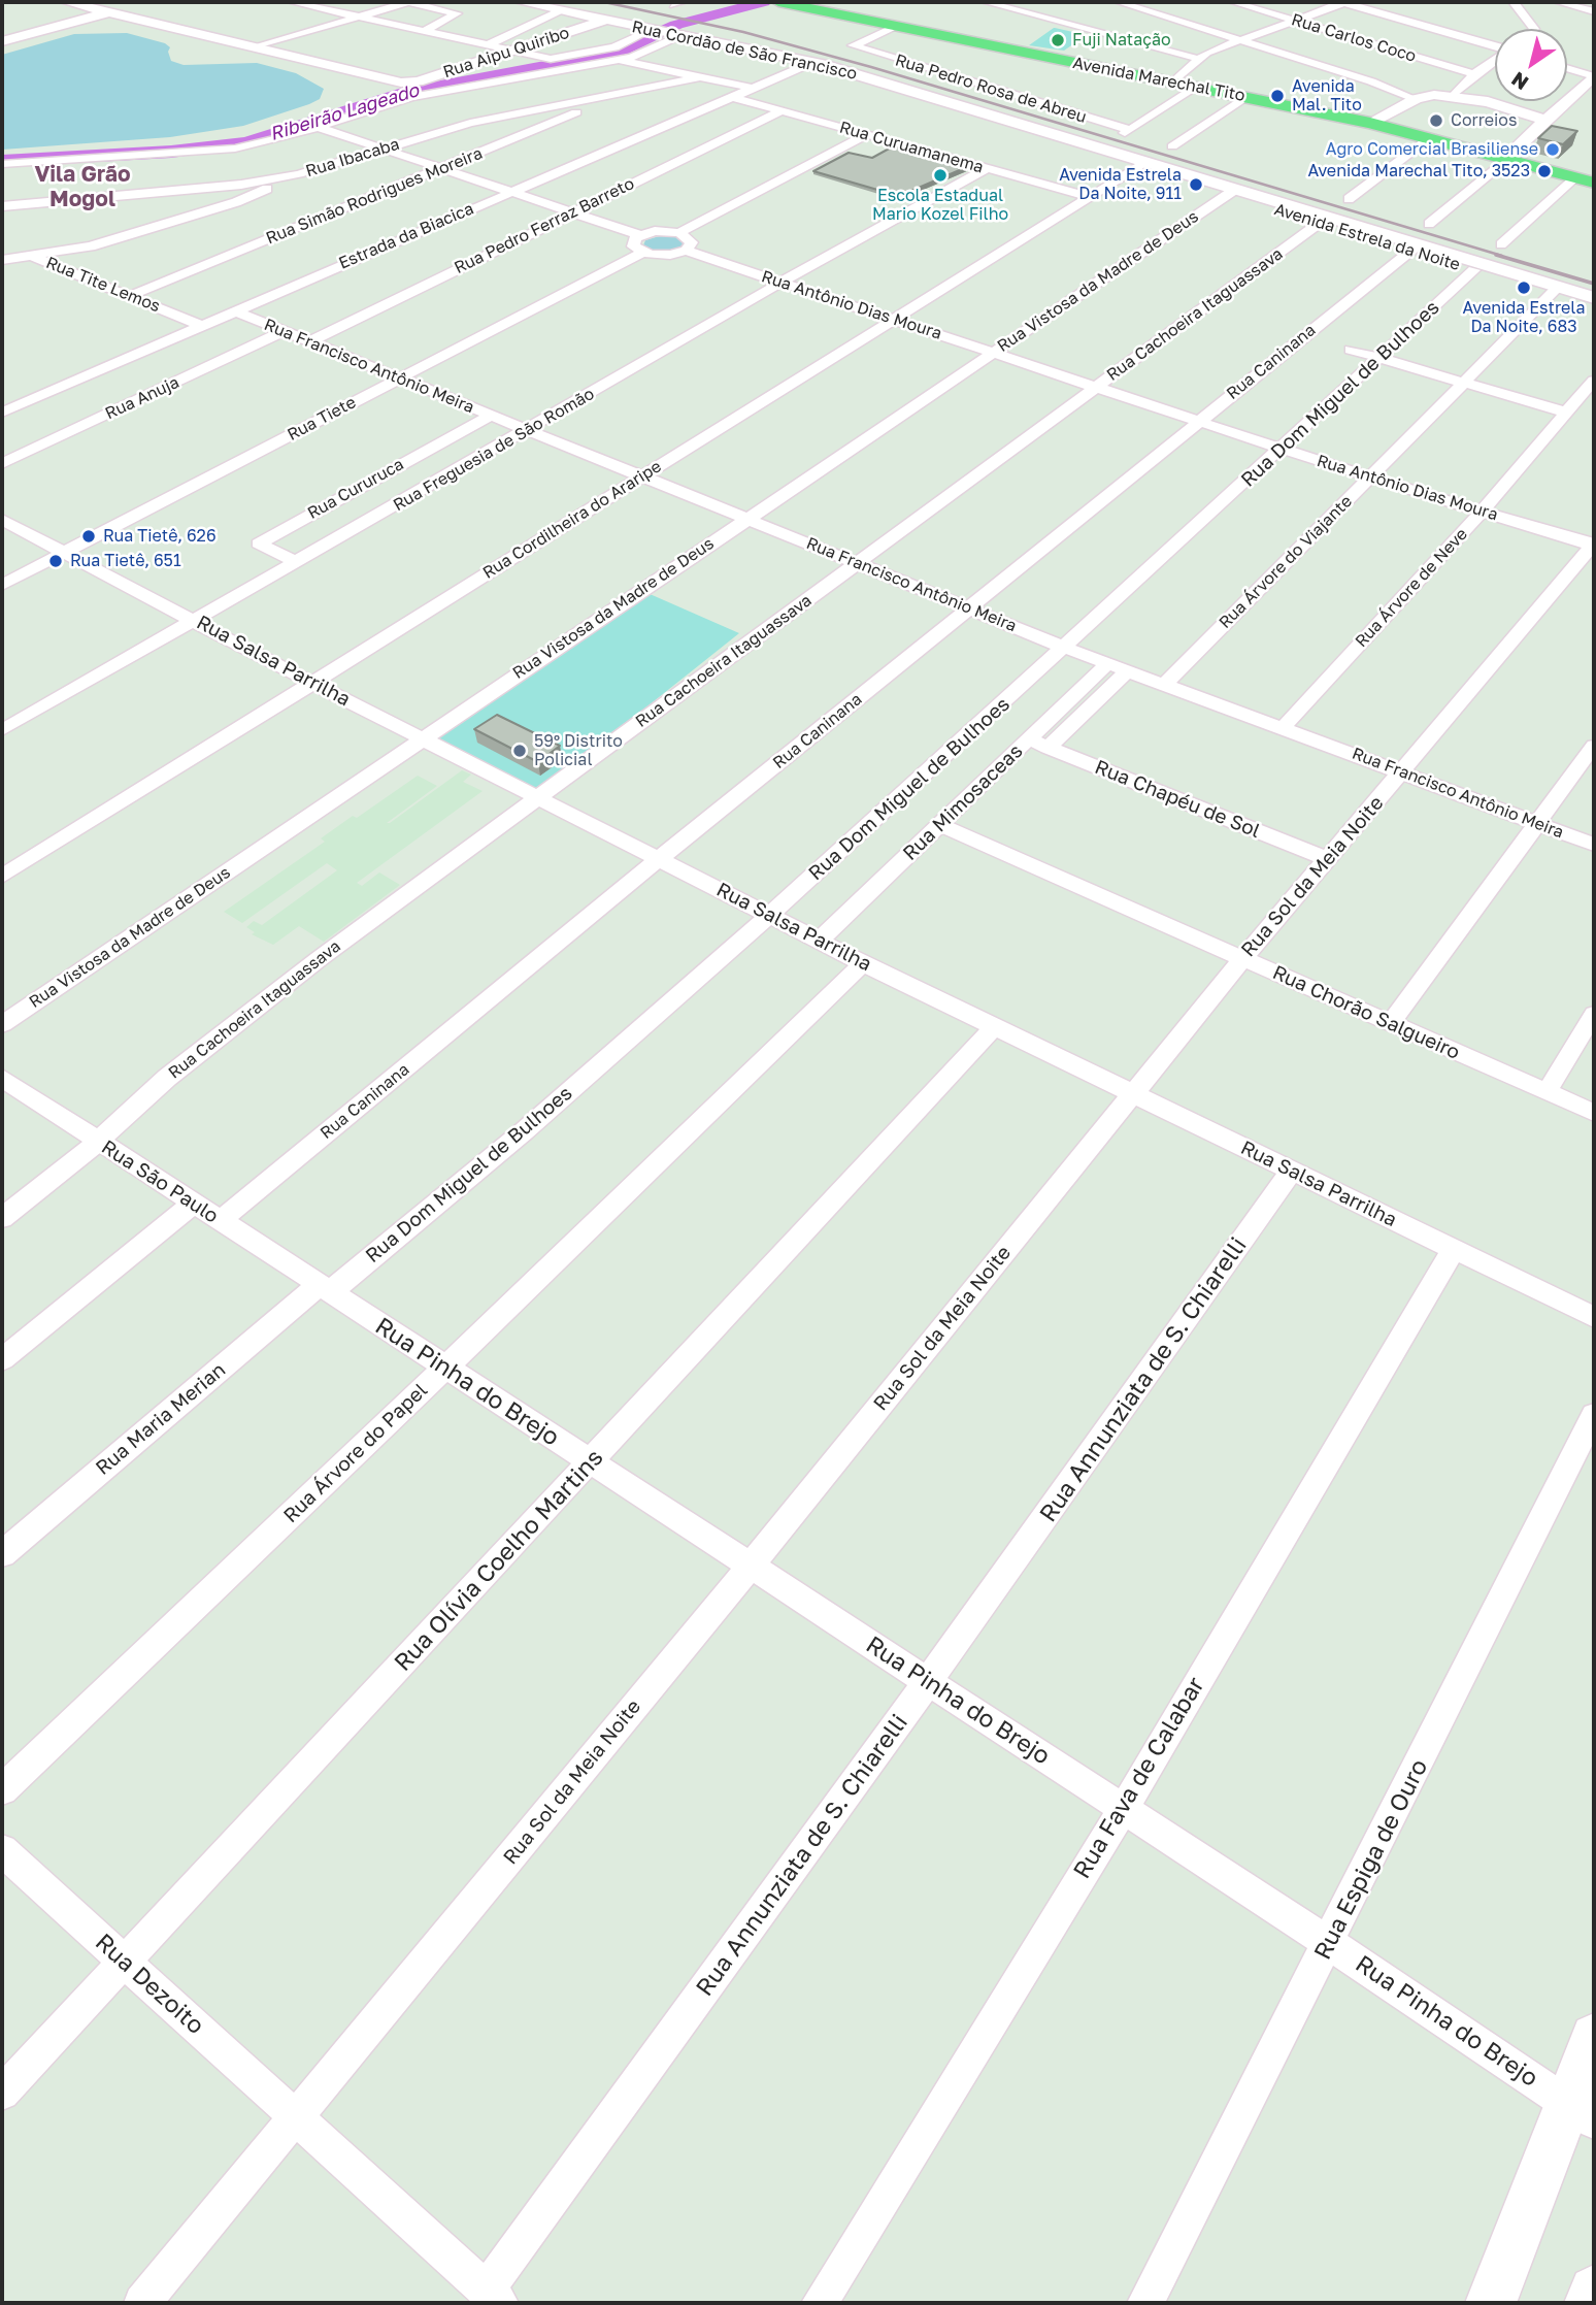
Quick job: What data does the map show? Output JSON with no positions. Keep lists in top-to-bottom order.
{
  "streets": {
    "main road": ["Avenida Marechal Tito"],
    "street": [
      "Rua Carlos Coco",
      "Rua Cordão de São Francisco",
      "Rua Aipu Quiribo",
      "Rua Pedro Rosa de Abreu",
      "Rua Curuamanema",
      "Rua Ibacaba",
      "Rua Simão Rodrigues Moreira",
      "Rua Pedro Ferraz Barreto",
      "Estrada da Biacica",
      "Avenida Estrela da Noite",
      "Rua Vistosa da Madre de Deus",
      "Rua Tite Lemos",
      "Rua Antônio Dias Moura",
      "Rua Cachoeira Itaguassava",
      "Rua Caninana",
      "Rua Francisco Antônio Meira",
      "Rua Dom Miguel de Bulhoes",
      "Rua Anuja",
      "Rua Tiete",
      "Rua Freguesia de São Romão",
      "Rua Cururuca",
      "Rua Cordilheira do Araripe",
      "Rua Árvore do Viajante",
      "Rua Árvore de Neve",
      "Rua Salsa Parrilha",
      "Rua Chapéu de Sol",
      "Rua Mimosaceas",
      "Rua Sol da Meia Noite",
      "Rua Chorão Salgueiro",
      "Rua São Paulo",
      "Rua Annunziata de S. Chiarelli",
      "Rua Pinha do Brejo",
      "Rua Maria Merian",
      "Rua Árvore do Papel",
      "Rua Olívia Coelho Martins",
      "Rua Fava de Calabar",
      "Rua Espiga de Ouro",
      "Rua Dezoito"
    ]
  },
  "crossings": [
    ["Rua Cordão de São Francisco", "Rua Aipu Quiribo"],
    ["Rua Cordão de São Francisco", "Estrada da Biacica"],
    ["Rua Cordão de São Francisco", "Avenida Estrela da Noite"],
    ["Rua Cordão de São Francisco", "Rua Cordilheira do Araripe"],
    ["Avenida Marechal Tito", "Rua Pedro Rosa de Abreu"],
    ["Rua Curuamanema", "Rua Pedro Ferraz Barreto"],
    ["Rua Curuamanema", "Estrada da Biacica"],
    ["Rua Curuamanema", "Rua Freguesia de São Romão"],
    ["Rua Curuamanema", "Rua Cordilheira do Araripe"],
    ["Rua Ibacaba", "Rua Simão Rodrigues Moreira"],
    ["Rua Ibacaba", "Rua Tite Lemos"],
    ["Rua Simão Rodrigues Moreira", "Rua Tite Lemos"],
    ["Rua Pedro Ferraz Barreto", "Rua Francisco Antônio Meira"],
    ["Estrada da Biacica", "Rua Tite Lemos"],
    ["Estrada da Biacica", "Rua Francisco Antônio Meira"],
    ["Avenida Estrela da Noite", "Rua Vistosa da Madre de Deus"],
    ["Avenida Estrela da Noite", "Rua Cachoeira Itaguassava"],
    ["Avenida Estrela da Noite", "Rua Caninana"],
    ["Avenida Estrela da Noite", "Rua Dom Miguel de Bulhoes"],
    ["Avenida Estrela da Noite", "Rua Cordilheira do Araripe"],
    ["Avenida Estrela da Noite", "Rua Árvore do Viajante"],
    ["Rua Vistosa da Madre de Deus", "Rua Antônio Dias Moura"],
    ["Rua Vistosa da Madre de Deus", "Rua Francisco Antônio Meira"],
    ["Rua Vistosa da Madre de Deus", "Rua Salsa Parrilha"],
    ["Rua Antônio Dias Moura", "Rua Cachoeira Itaguassava"],
    ["Rua Antônio Dias Moura", "Rua Caninana"],
    ["Rua Antônio Dias Moura", "Rua Dom Miguel de Bulhoes"],
    ["Rua Antônio Dias Moura", "Rua Freguesia de São Romão"],
    ["Rua Antônio Dias Moura", "Rua Cordilheira do Araripe"],
    ["Rua Antônio Dias Moura", "Rua Árvore do Viajante"],
    ["Rua Antônio Dias Moura", "Rua Árvore de Neve"],
    ["Rua Antônio Dias Moura", "Rua Sol da Meia Noite"],
    ["Rua Cachoeira Itaguassava", "Rua Francisco Antônio Meira"],
    ["Rua Cachoeira Itaguassava", "Rua Salsa Parrilha"],
    ["Rua Cachoeira Itaguassava", "Rua São Paulo"],
    ["Rua Caninana", "Rua Francisco Antônio Meira"],
    ["Rua Caninana", "Rua Salsa Parrilha"],
    ["Rua Caninana", "Rua São Paulo"],
    ["Rua Francisco Antônio Meira", "Rua Dom Miguel de Bulhoes"],
    ["Rua Francisco Antônio Meira", "Rua Anuja"],
    ["Rua Francisco Antônio Meira", "Rua Tiete"],
    ["Rua Francisco Antônio Meira", "Rua Freguesia de São Romão"],
    ["Rua Francisco Antônio Meira", "Rua Cururuca"],
    ["Rua Francisco Antônio Meira", "Rua Cordilheira do Araripe"],
    ["Rua Francisco Antônio Meira", "Rua Árvore do Viajante"],
    ["Rua Francisco Antônio Meira", "Rua Árvore de Neve"],
    ["Rua Francisco Antônio Meira", "Rua Mimosaceas"],
    ["Rua Francisco Antônio Meira", "Rua Sol da Meia Noite"],
    ["Rua Dom Miguel de Bulhoes", "Rua Salsa Parrilha"],
    ["Rua Dom Miguel de Bulhoes", "Rua São Paulo"],
    ["Rua Dom Miguel de Bulhoes", "Rua Pinha do Brejo"],
    ["Rua Dom Miguel de Bulhoes", "Rua Maria Merian"],
    ["Rua Tiete", "Rua Salsa Parrilha"],
    ["Rua Freguesia de São Romão", "Rua Cururuca"],
    ["Rua Freguesia de São Romão", "Rua Salsa Parrilha"],
    ["Rua Cordilheira do Araripe", "Rua Salsa Parrilha"],
    ["Rua Salsa Parrilha", "Rua Mimosaceas"],
    ["Rua Salsa Parrilha", "Rua Sol da Meia Noite"],
    ["Rua Salsa Parrilha", "Rua Annunziata de S. Chiarelli"],
    ["Rua Salsa Parrilha", "Rua Árvore do Papel"],
    ["Rua Salsa Parrilha", "Rua Olívia Coelho Martins"],
    ["Rua Salsa Parrilha", "Rua Fava de Calabar"],
    ["Rua Chapéu de Sol", "Rua Mimosaceas"],
    ["Rua Chapéu de Sol", "Rua Sol da Meia Noite"],
    ["Rua Mimosaceas", "Rua Chorão Salgueiro"],
    ["Rua Sol da Meia Noite", "Rua Chorão Salgueiro"],
    ["Rua Sol da Meia Noite", "Rua Pinha do Brejo"],
    ["Rua Sol da Meia Noite", "Rua Dezoito"],
    ["Rua São Paulo", "Rua Pinha do Brejo"],
    ["Rua São Paulo", "Rua Maria Merian"],
    ["Rua Annunziata de S. Chiarelli", "Rua Pinha do Brejo"],
    ["Rua Annunziata de S. Chiarelli", "Rua Dezoito"],
    ["Rua Pinha do Brejo", "Rua Maria Merian"],
    ["Rua Pinha do Brejo", "Rua Árvore do Papel"],
    ["Rua Pinha do Brejo", "Rua Olívia Coelho Martins"],
    ["Rua Pinha do Brejo", "Rua Fava de Calabar"],
    ["Rua Pinha do Brejo", "Rua Espiga de Ouro"],
    ["Rua Olívia Coelho Martins", "Rua Dezoito"]
  ],
  "districts": ["Vila Grão Mogol"],
  "water": ["Ribeirão Lageado"],
  "places": [
    "Fuji Natação",
    "Avenida Mal. Tito",
    "Correios",
    "Agro Comercial Brasiliense",
    "Avenida Marechal Tito, 3523",
    "Escola Estadual Mario Kozel Filho",
    "Avenida Estrela Da Noite, 911",
    "Avenida Estrela Da Noite, 683",
    "Rua Tietê, 626",
    "Rua Tietê, 651",
    "59º Distrito Policial"
  ],
  "north": "bottom left"
}
